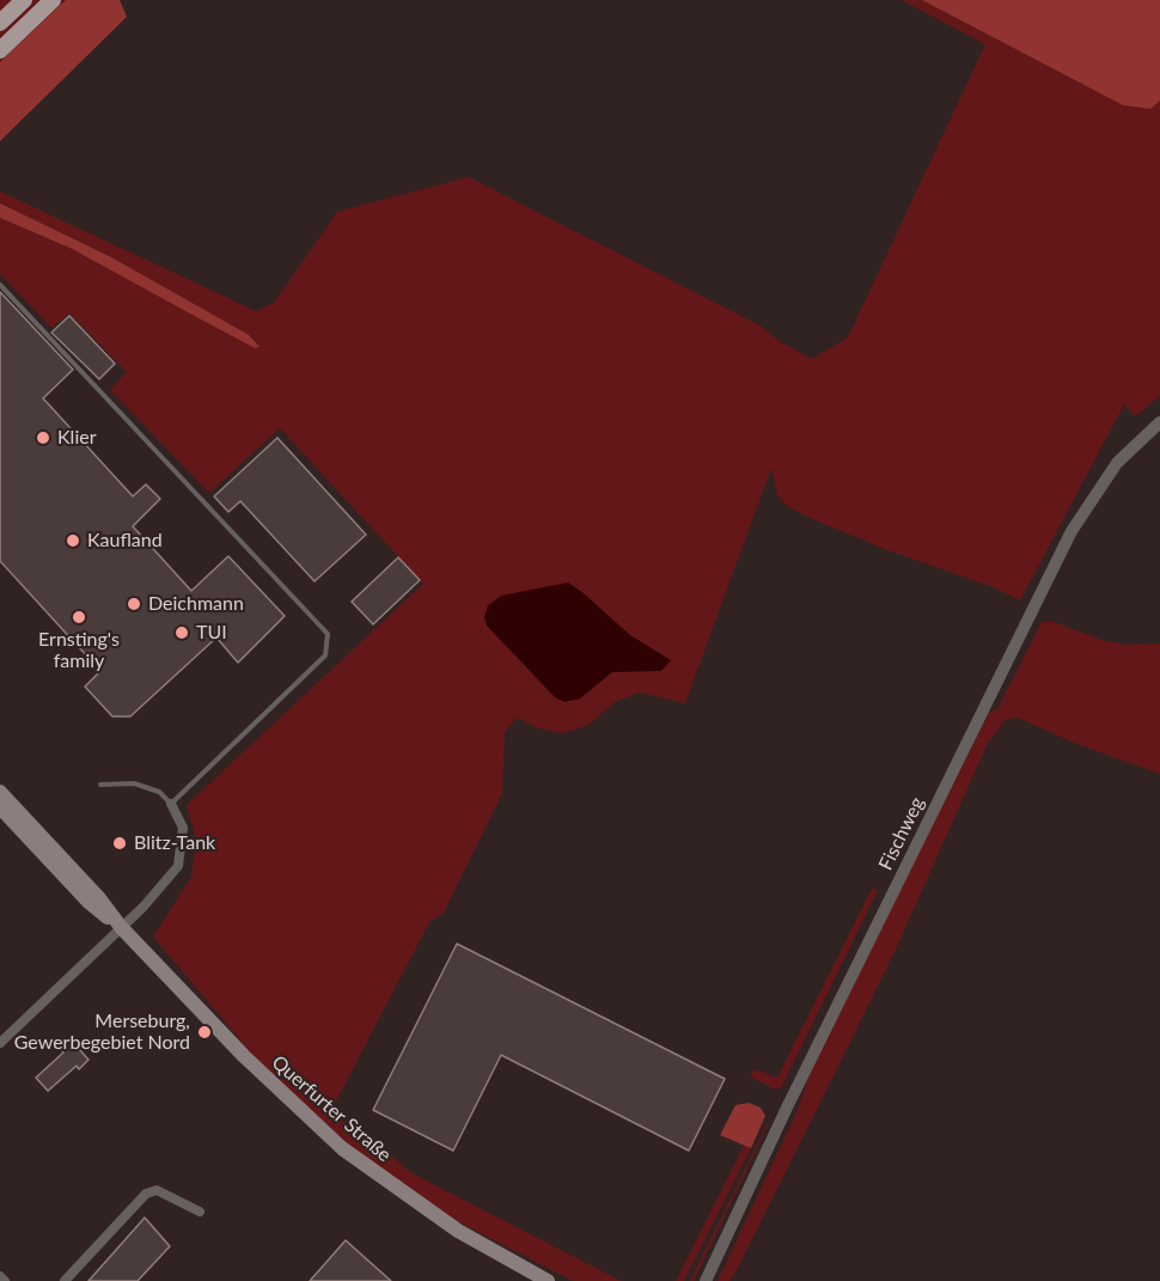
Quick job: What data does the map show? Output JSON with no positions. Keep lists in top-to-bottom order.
{
  "streets": {
    "main road": ["Querfurter Straße"],
    "street": ["Fischweg"]
  },
  "places": [
    "Klier",
    "Kaufland",
    "Deichmann",
    "Ernsting's family",
    "TUI",
    "Blitz-Tank",
    "Merseburg, Gewerbegebiet Nord"
  ]
}
